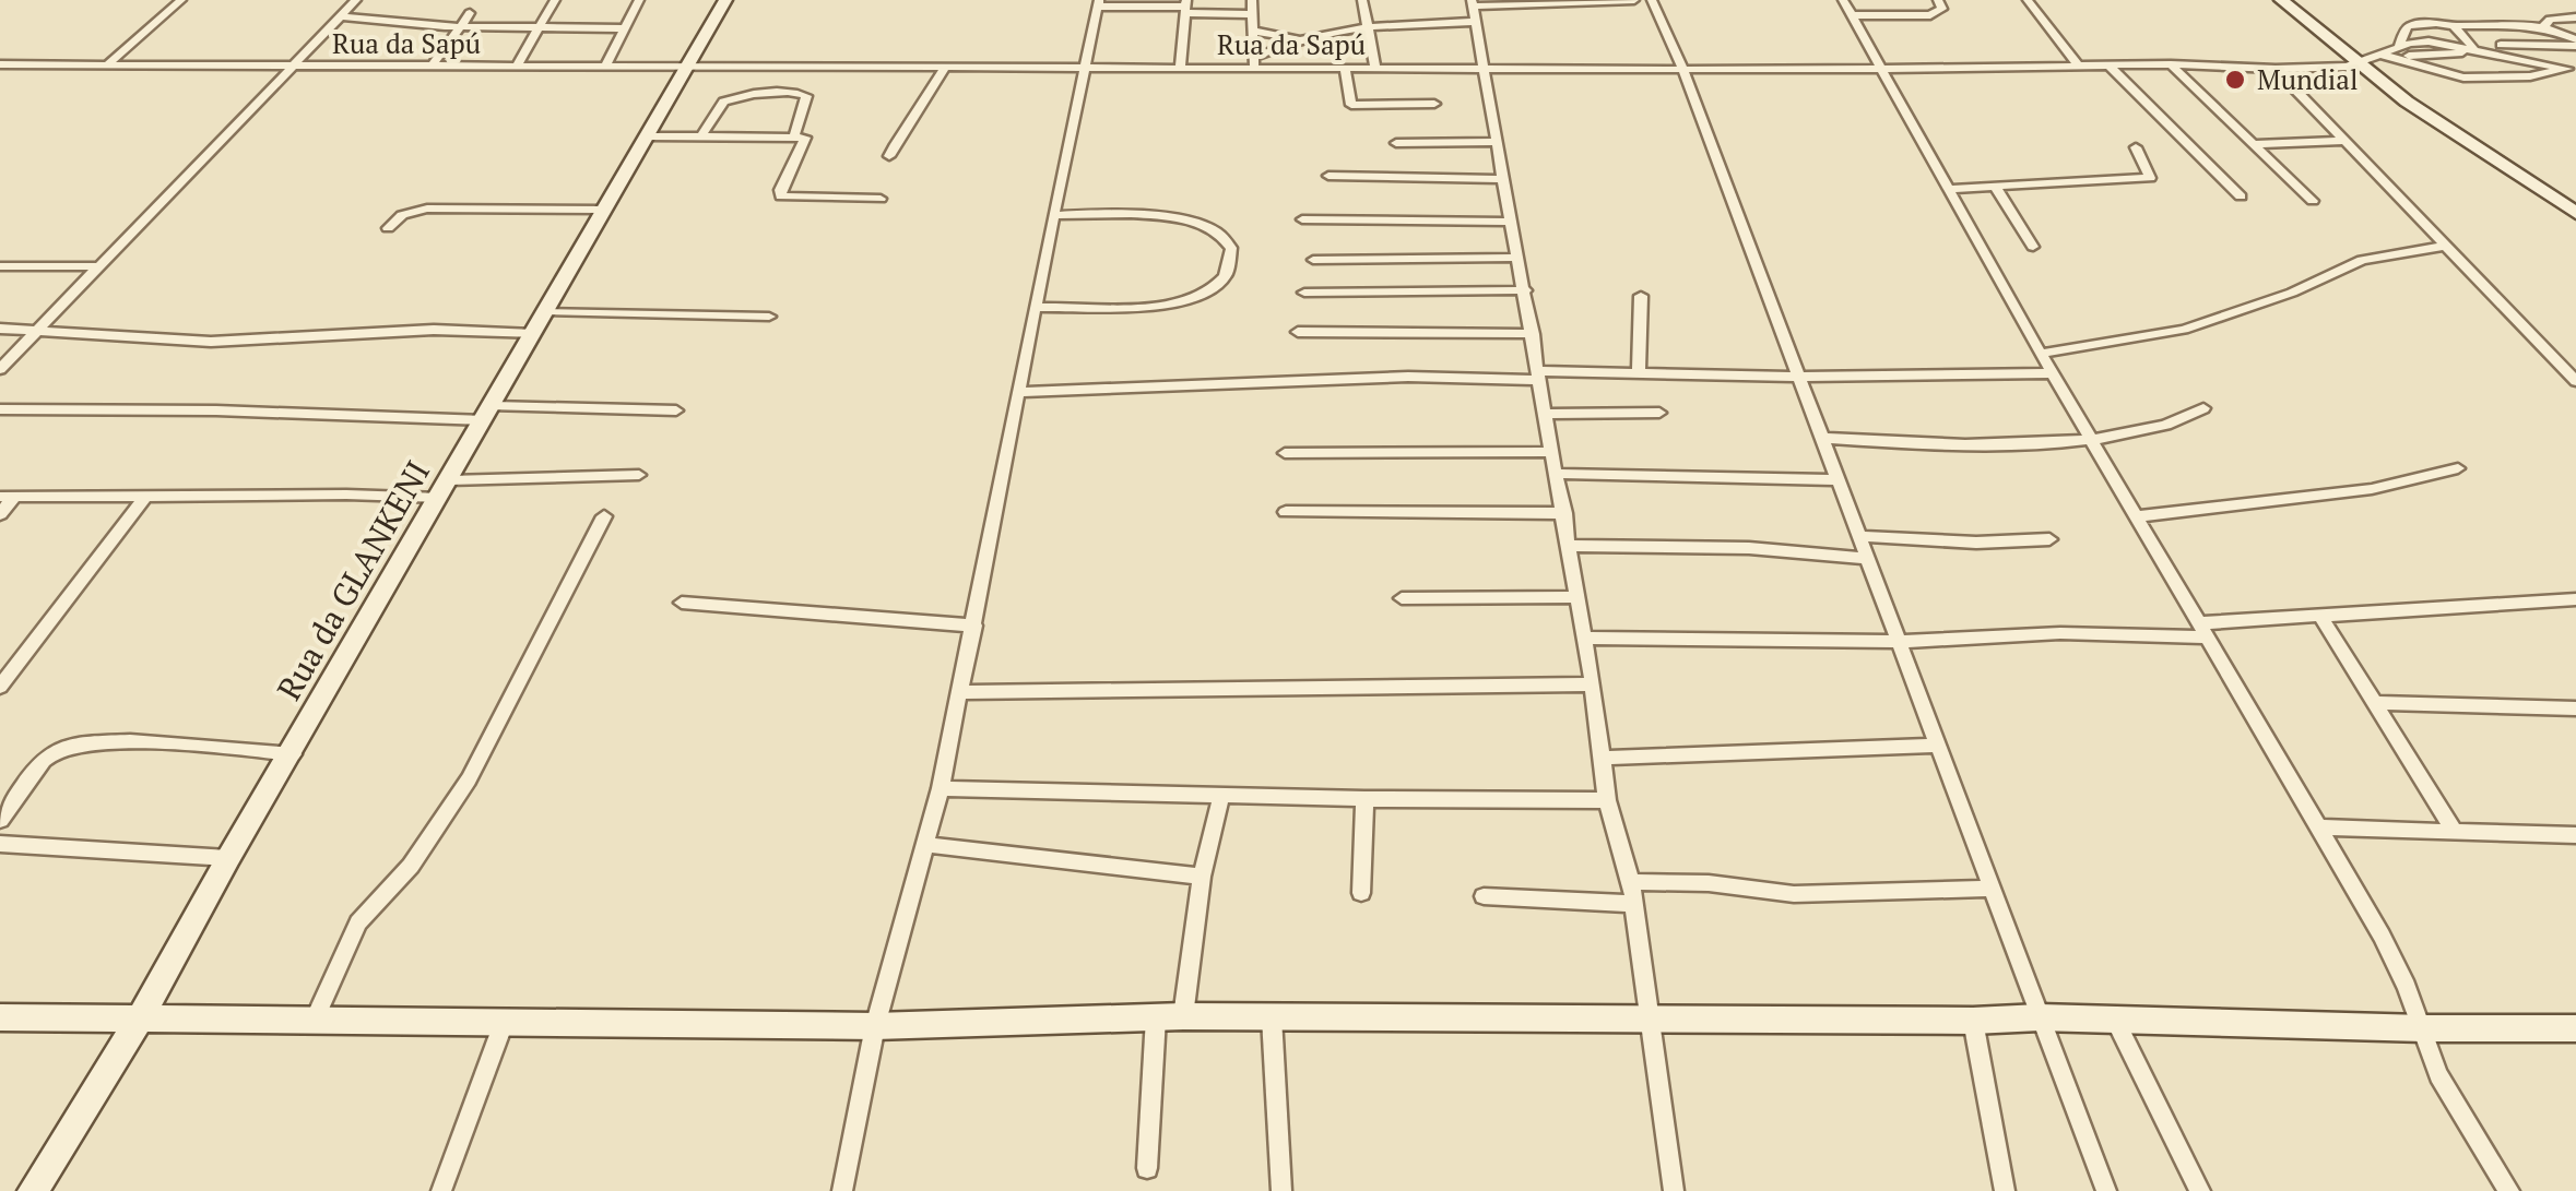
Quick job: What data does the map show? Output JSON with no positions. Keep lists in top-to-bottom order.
{
  "streets": {
    "street": ["Rua da Sapú", "Rua da GLANKENI"]
  },
  "crossings": [
    ["Rua da Sapú", "Rua da GLANKENI"]
  ],
  "places": ["Mundial"]
}
